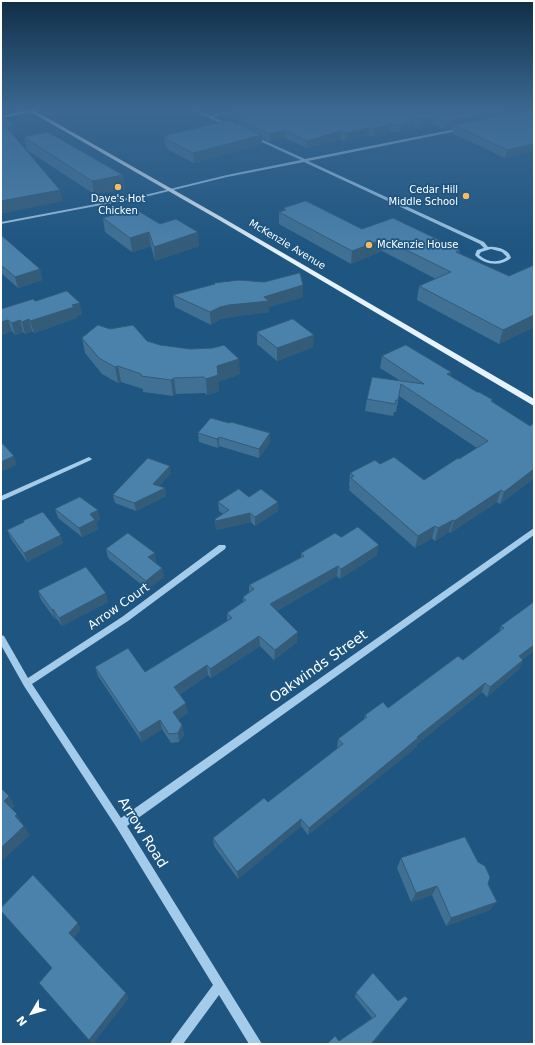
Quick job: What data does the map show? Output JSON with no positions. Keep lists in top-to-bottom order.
{
  "streets": {
    "main road": ["McKenzie Avenue"],
    "street": ["Arrow Court", "Oakwinds Street", "Arrow Road"]
  },
  "crossings": [
    ["Arrow Court", "Arrow Road"],
    ["Oakwinds Street", "Arrow Road"]
  ],
  "places": ["Dave's Hot Chicken", "Cedar Hill Middle School", "McKenzie House"],
  "north": "bottom left"
}
